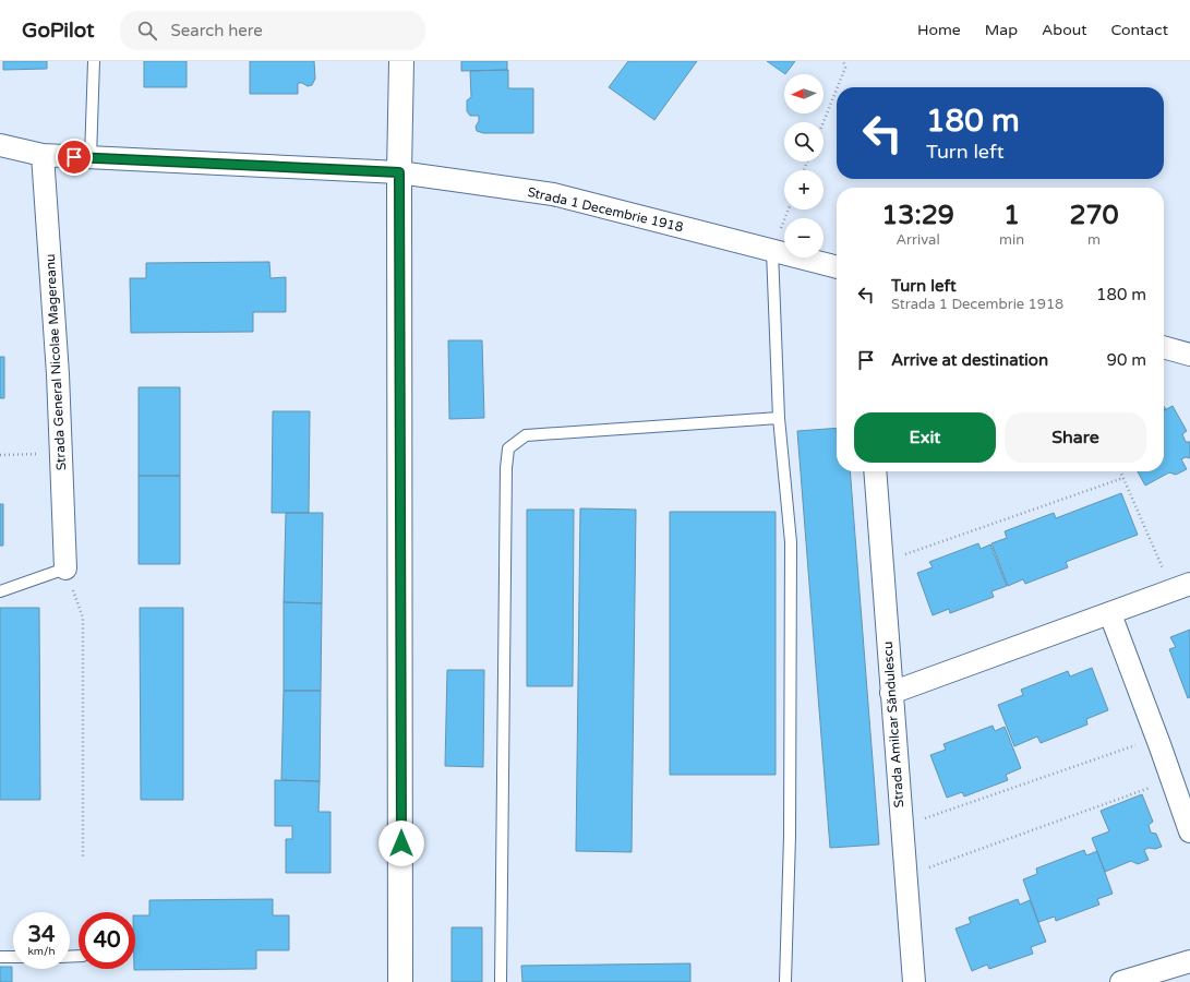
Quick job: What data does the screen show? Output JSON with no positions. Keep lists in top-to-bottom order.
{
  "streets": {
    "street": ["Strada 1 Decembrie 1918", "Strada General Nicolae Magereanu", "Strada Amilcar Săndulescu"]
  },
  "crossings": [
    ["Strada 1 Decembrie 1918", "Strada General Nicolae Magereanu"]
  ],
  "north": "left",
  "page": {
    "header": "GoPilot",
    "search": "Search here",
    "nav": [
      "Home",
      "Map",
      "About",
      "Contact"
    ],
    "map_buttons": ["+", "−"],
    "turn": ["180 m", "Turn left"],
    "eta": [
      "13:29",
      "Arrival",
      "1",
      "min",
      "270",
      "m"
    ],
    "list": [
      {
        "name": "Turn left",
        "note": "Strada 1 Decembrie 1918",
        "value": "180 m"
      },
      {
        "name": "Arrive at destination",
        "value": "90 m"
      }
    ],
    "buttons": ["Exit", "Share"],
    "speed": "34 km/h",
    "limit": "40"
  }
}
